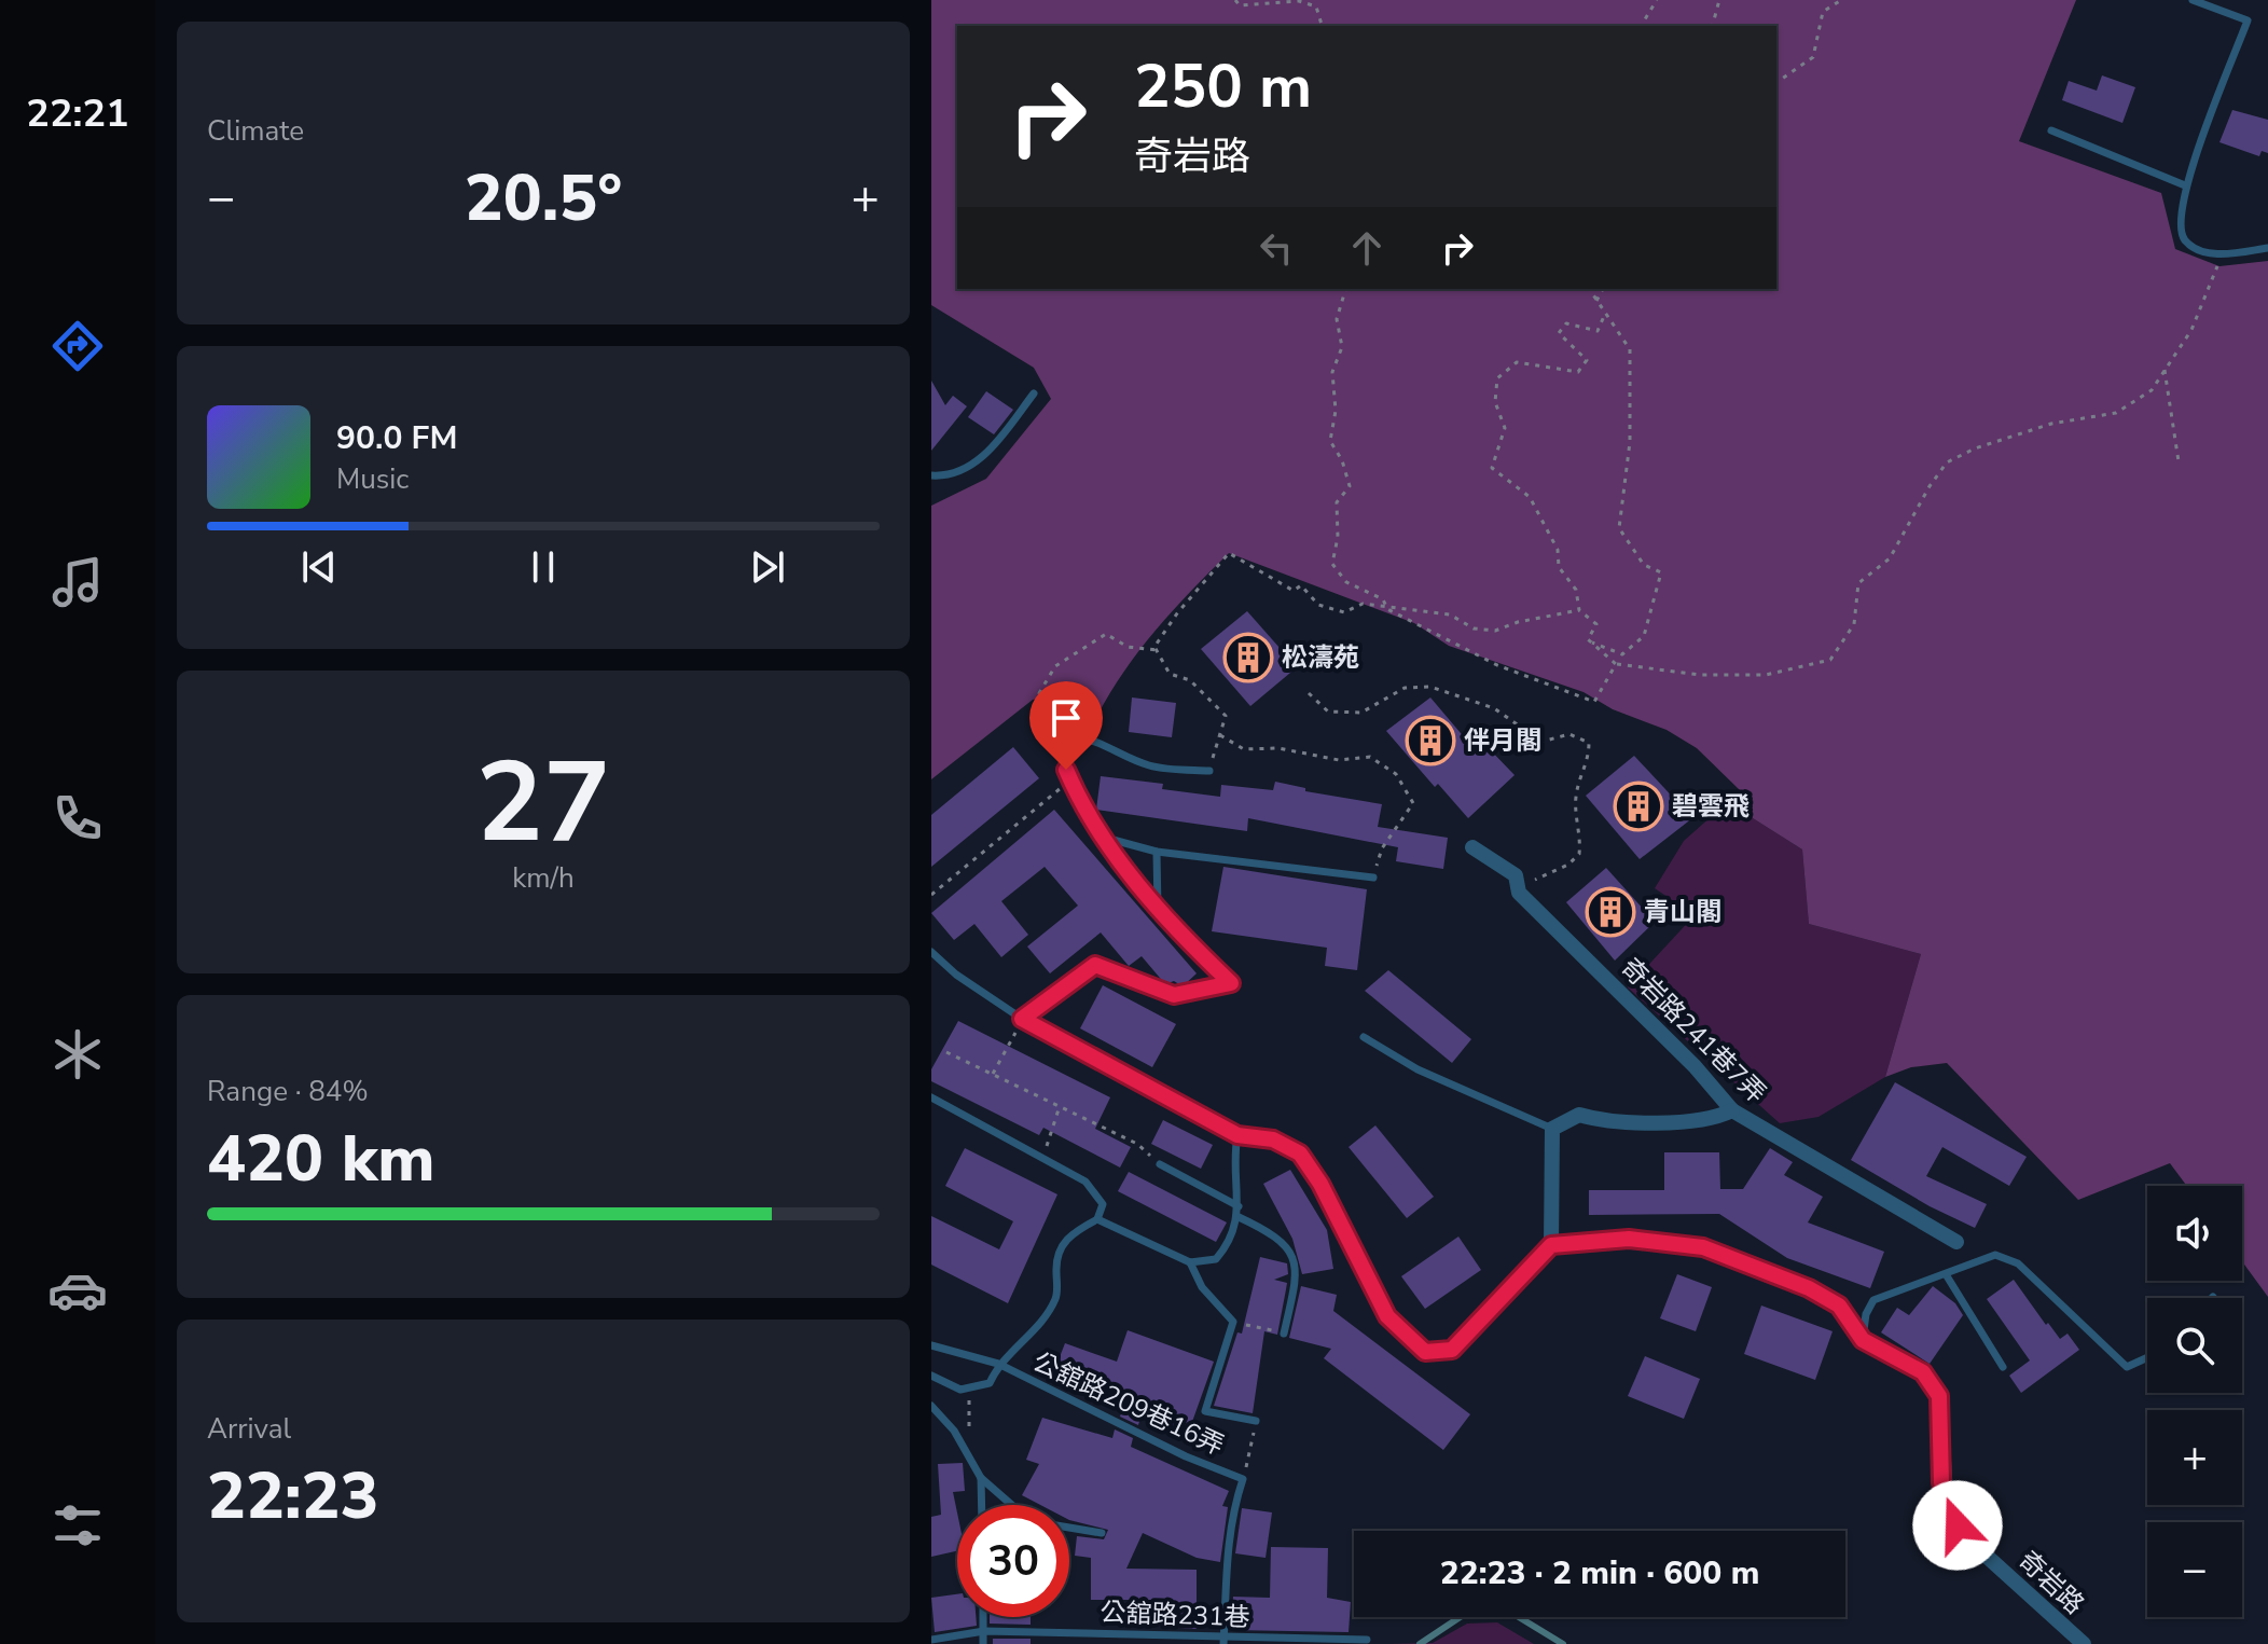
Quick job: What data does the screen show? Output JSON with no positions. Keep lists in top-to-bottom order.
{
  "streets": {
    "street": ["奇岩路241巷7弄", "奇岩路"],
    "lane": ["公舘路209巷16弄", "公舘路231巷"]
  },
  "crossings": [
    ["公舘路209巷16弄", "公舘路231巷"]
  ],
  "places": {
    "building": [
      "松濤苑",
      "伴月閣",
      "碧雲飛",
      "青山閣"
    ]
  },
  "page": {
    "tabs": "22:21",
    "tile": [
      "Climate",
      ["27", "km/h"],
      ["Range · 84%", "420 km"],
      ["Arrival", "22:23"]
    ],
    "turn": ["250 m", "奇岩路"],
    "heat": ["−", "20.5°", "+"],
    "song": ["90.0 FM", "Music"],
    "map_buttons": ["+", "−"],
    "limit": "30",
    "trip": "22:23 · 2 min · 600 m"
  }
}
